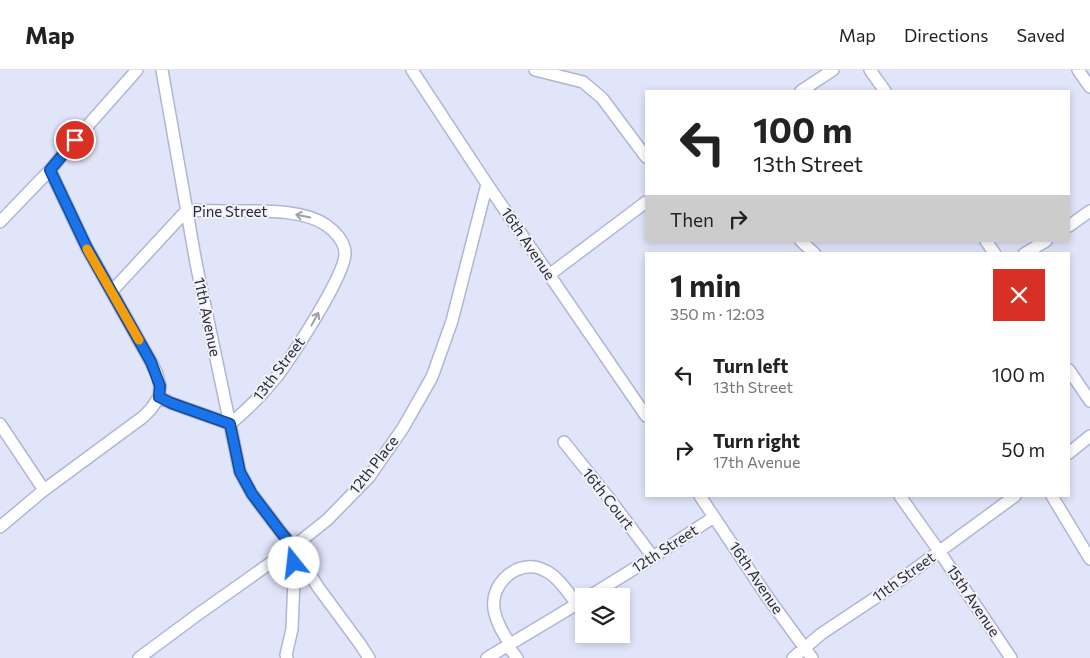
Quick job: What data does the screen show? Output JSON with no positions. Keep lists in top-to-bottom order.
{
  "streets": {
    "street": [
      "Pine Street",
      "16th Avenue",
      "11th Avenue",
      "13th Street",
      "12th Place",
      "16th Court",
      "12th Street",
      "11th Street",
      "15th Avenue"
    ]
  },
  "crossings": [
    ["Pine Street", "11th Avenue"],
    ["Pine Street", "13th Street"],
    ["16th Avenue", "12th Place"],
    ["16th Avenue", "12th Street"],
    ["16th Avenue", "11th Street"],
    ["11th Avenue", "13th Street"],
    ["11th Avenue", "12th Place"],
    ["16th Court", "12th Street"],
    ["11th Street", "15th Avenue"]
  ],
  "one_way": ["Pine Street", "13th Street"],
  "page": {
    "header": "Map",
    "nav": ["Map", "Directions", "Saved"],
    "turn": ["100 m", "13th Street"],
    "then": "Then",
    "heading": ["1 min", "350 m · 12:03"],
    "list": [
      {
        "name": "Turn left",
        "note": "13th Street",
        "value": "100 m"
      },
      {
        "name": "Turn right",
        "note": "17th Avenue",
        "value": "50 m"
      }
    ]
  }
}
